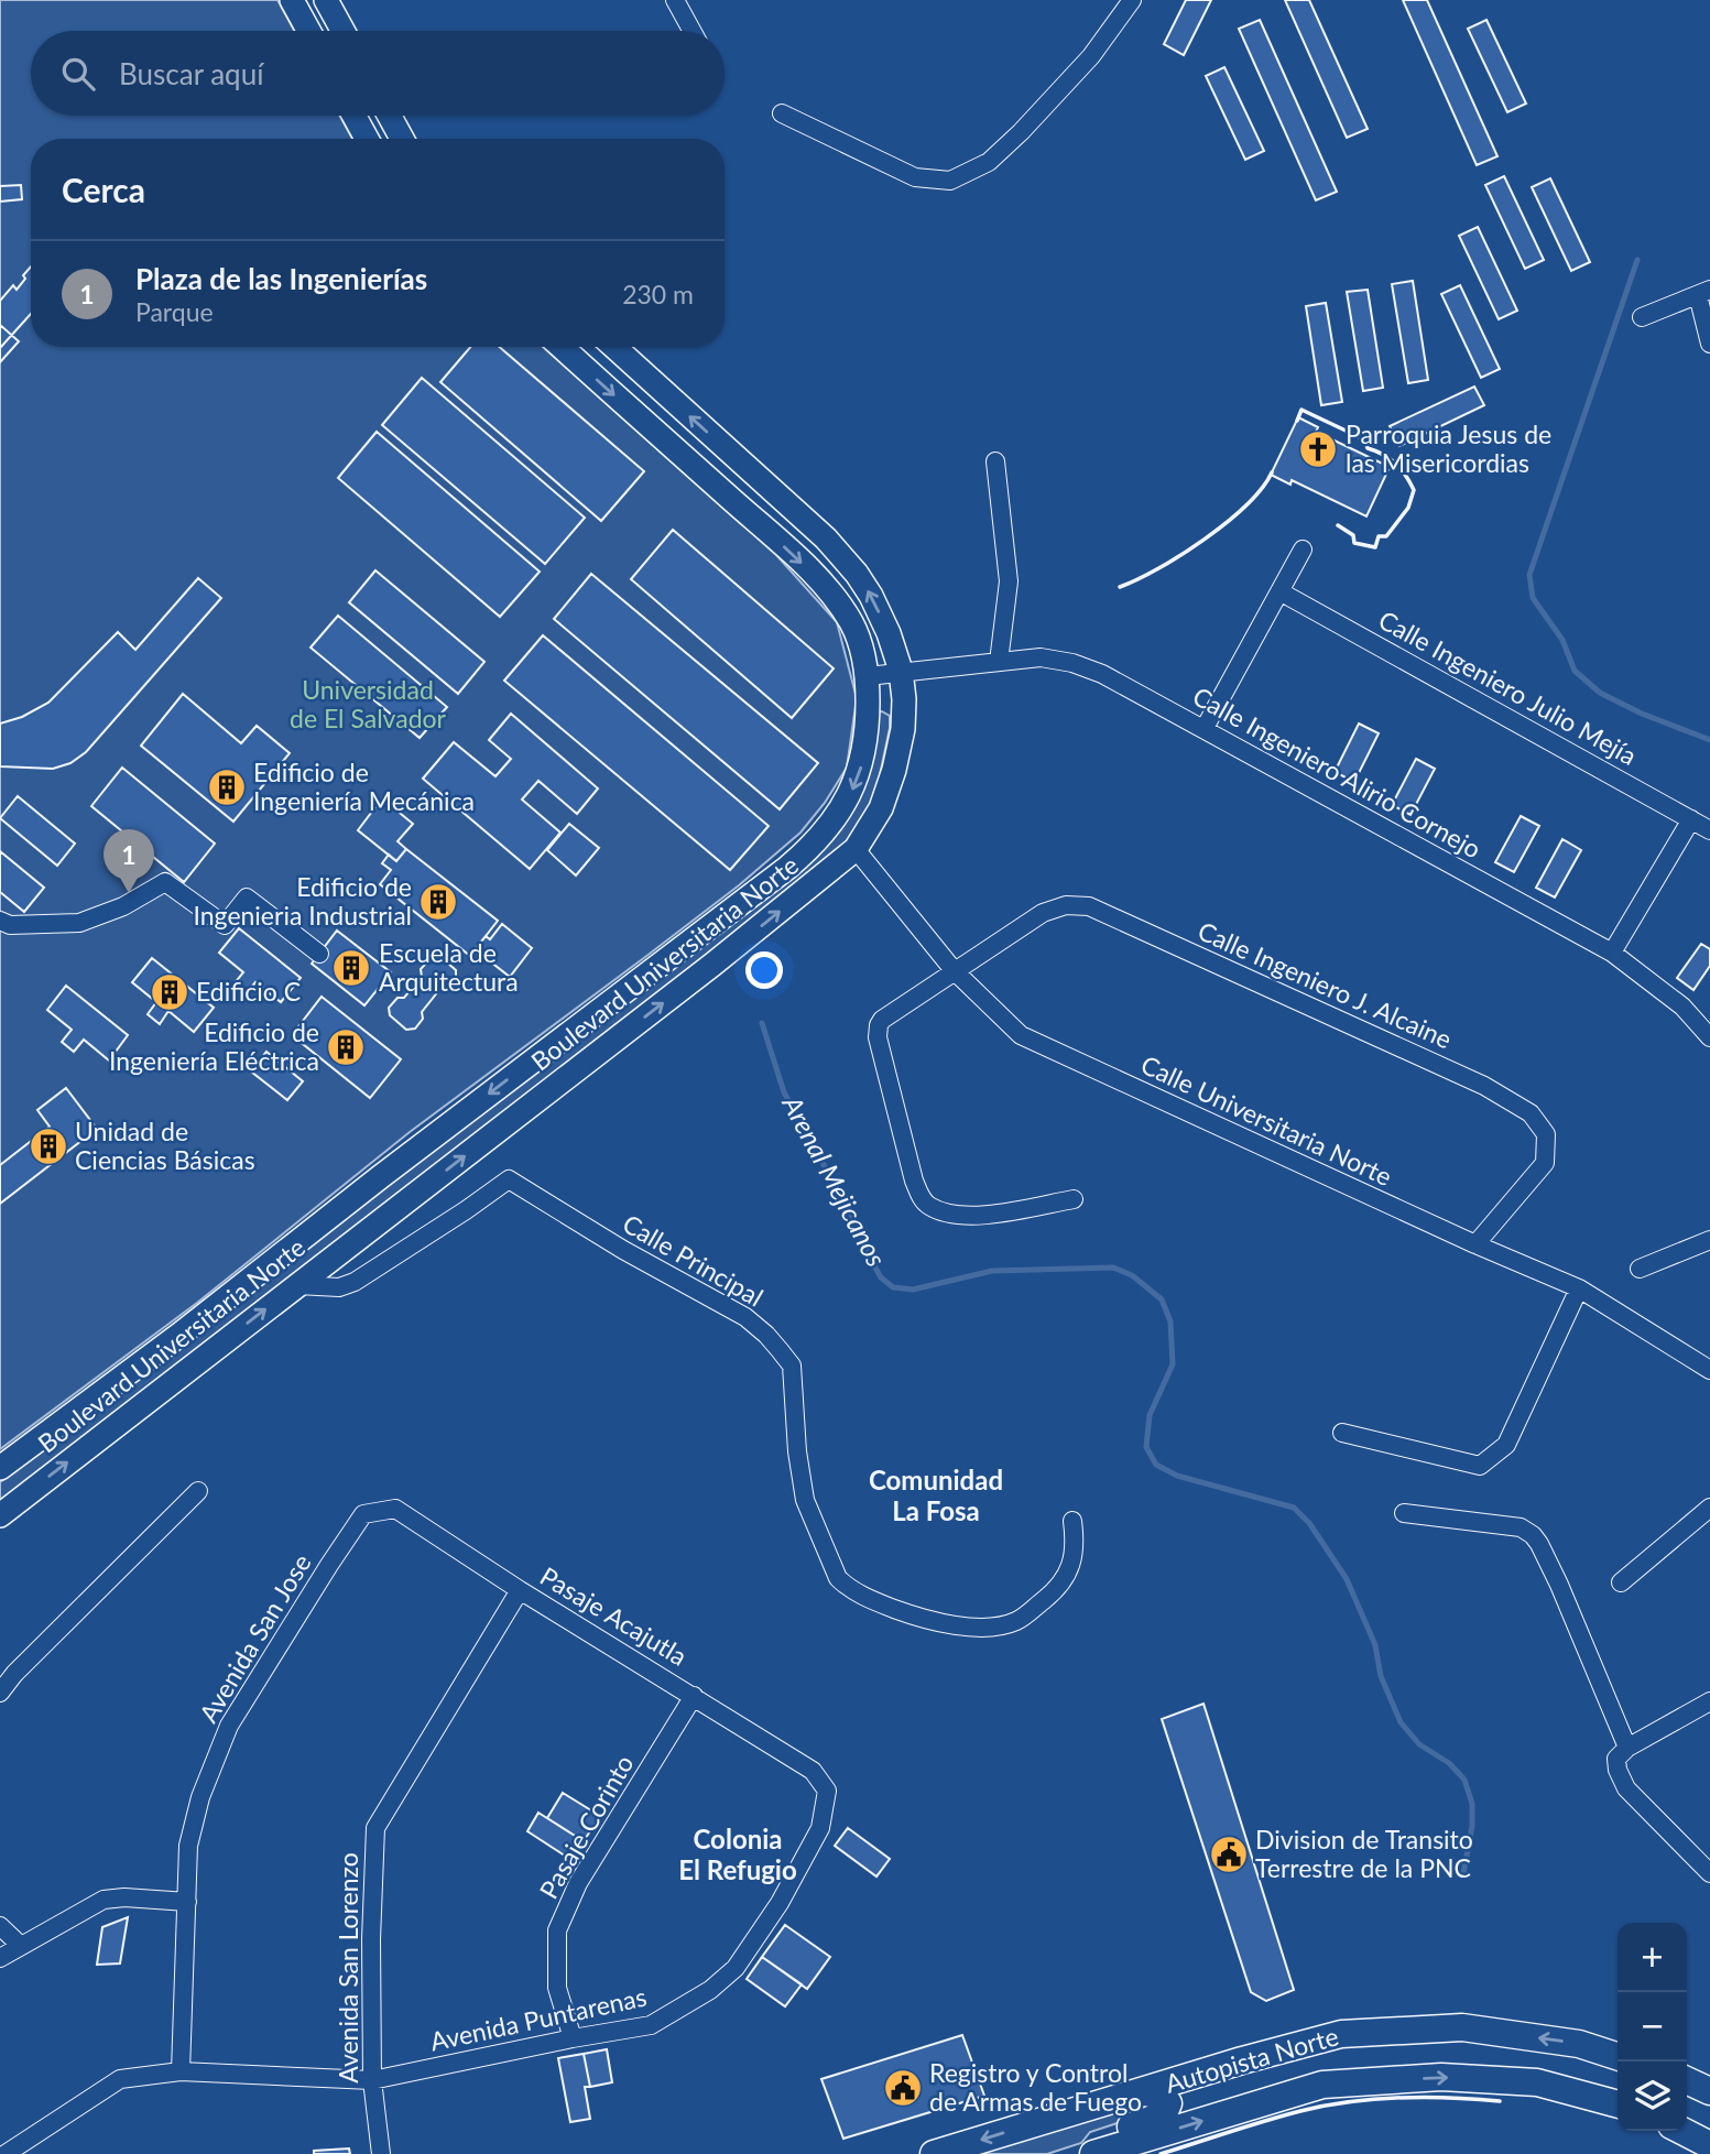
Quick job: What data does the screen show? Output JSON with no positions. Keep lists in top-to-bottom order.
{
  "streets": {
    "main road": ["Boulevard Universitaria Norte", "Autopista Norte"],
    "street": [
      "Calle Ingeniero Julio Mejía",
      "Calle Ingeniero Alirio Cornejo",
      "Calle Ingeniero J. Alcaine",
      "Calle Universitaria Norte",
      "Calle Principal",
      "Pasaje Acajutla",
      "Avenida San Jose",
      "Pasaje Corinto",
      "Avenida San Lorenzo",
      "Avenida Puntarenas"
    ]
  },
  "crossings": [
    ["Calle Ingeniero Alirio Cornejo", "Boulevard Universitaria Norte"],
    ["Boulevard Universitaria Norte", "Calle Universitaria Norte"],
    ["Boulevard Universitaria Norte", "Calle Principal"],
    ["Calle Ingeniero J. Alcaine", "Calle Universitaria Norte"],
    ["Pasaje Acajutla", "Avenida San Jose"],
    ["Pasaje Acajutla", "Pasaje Corinto"],
    ["Pasaje Acajutla", "Avenida San Lorenzo"],
    ["Pasaje Acajutla", "Avenida Puntarenas"],
    ["Avenida San Jose", "Avenida Puntarenas"],
    ["Pasaje Corinto", "Avenida Puntarenas"],
    ["Avenida San Lorenzo", "Avenida Puntarenas"]
  ],
  "districts": ["Comunidad La Fosa", "Colonia El Refugio"],
  "water": ["Arenal Mejicanos"],
  "parks": ["Universidad de El Salvador"],
  "places": {
    "church": ["Parroquia Jesus de las Misericordias"],
    "building": [
      "Edificio de Ingeniería Mecánica",
      "Edificio de Ingenieria Industrial",
      "Escuela de Arquitectura",
      "Edificio C",
      "Edificio de Ingeniería Eléctrica",
      "Unidad de Ciencias Básicas"
    ],
    "public building": ["Division de Transito Terrestre de la PNC", "Registro y Control de Armas de Fuego"]
  },
  "page": {
    "search": "Buscar aquí",
    "heading": "Cerca",
    "list": [
      {
        "mark": "1",
        "name": "Plaza de las Ingenierías",
        "note": "Parque",
        "value": "230 m"
      }
    ],
    "pins": "1",
    "map_buttons": ["+", "−"]
  }
}
